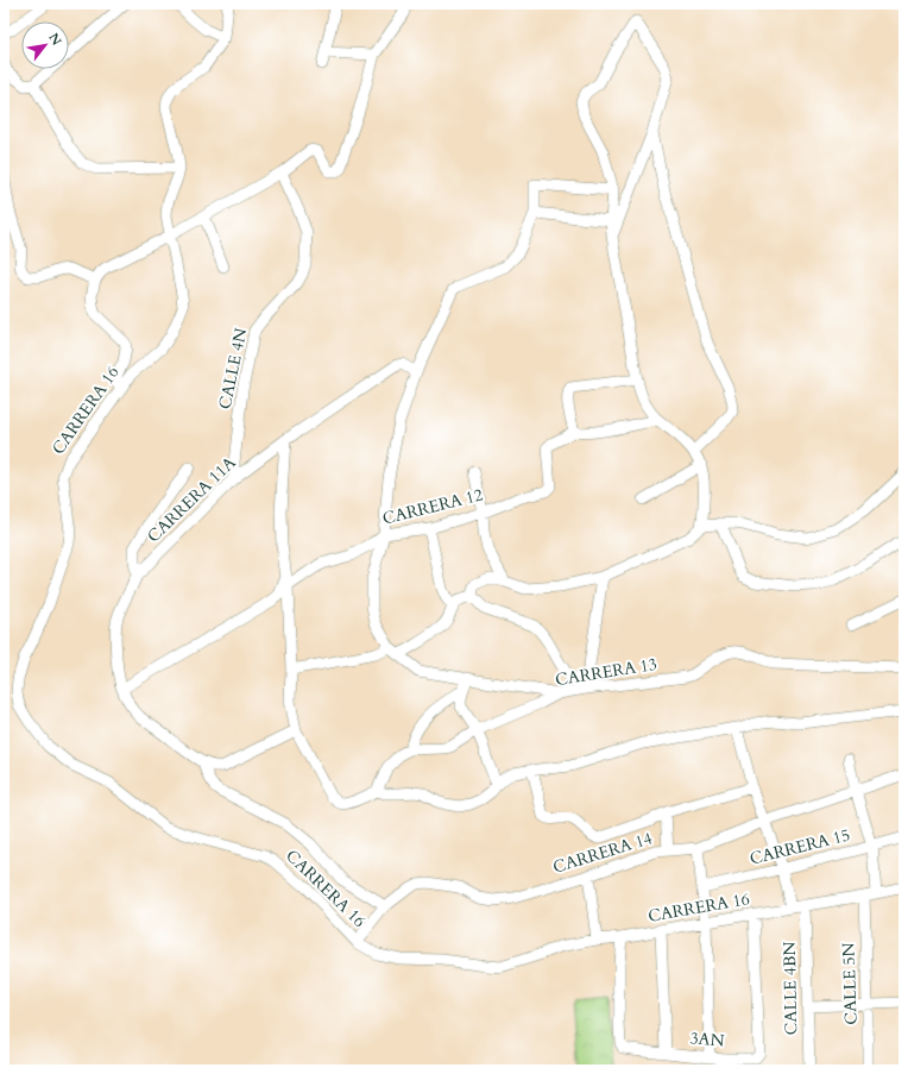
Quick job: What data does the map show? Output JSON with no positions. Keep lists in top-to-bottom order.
{
  "streets": {
    "street": [
      "CALLE 4N",
      "CARRERA 16",
      "CARRERA 11A",
      "CARRERA 12",
      "CARRERA 13",
      "CARRERA 15",
      "CARRERA 14",
      "CALLE 5N",
      "CALLE 4BN",
      "3AN"
    ]
  },
  "crossings": [
    ["CALLE 4N", "CARRERA 11A"],
    ["CARRERA 16", "CARRERA 14"],
    ["CARRERA 16", "CALLE 5N"],
    ["CARRERA 16", "CALLE 4BN"],
    ["CARRERA 16", "3AN"],
    ["CARRERA 11A", "CARRERA 12"]
  ],
  "north": "top right"
}
